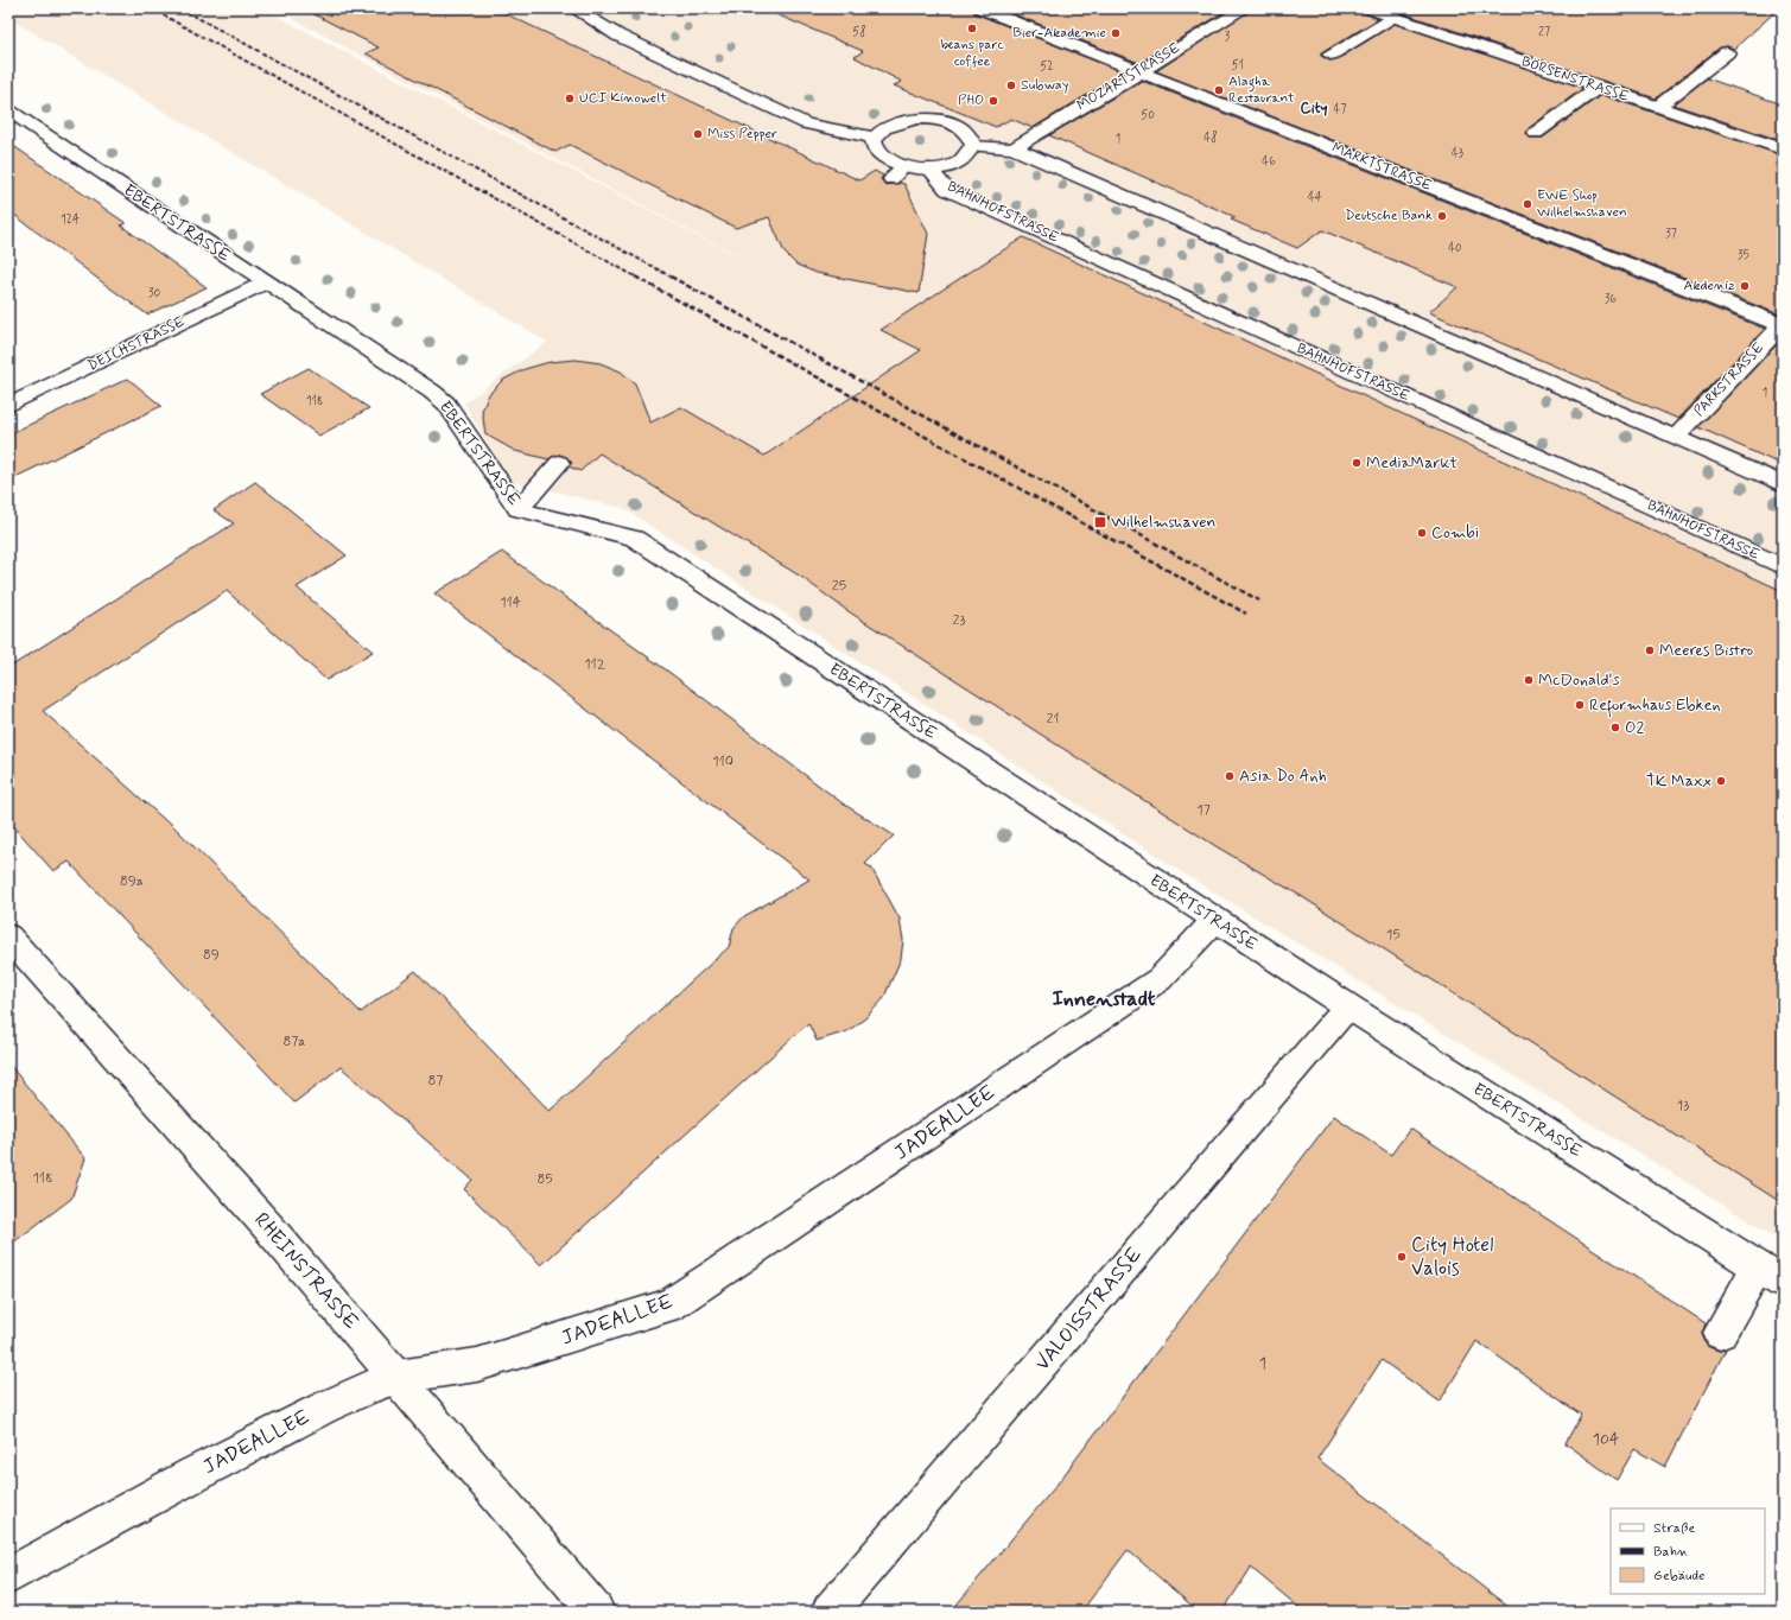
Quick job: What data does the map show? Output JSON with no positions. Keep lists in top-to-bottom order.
{
  "streets": {
    "street": [
      "MOZARTSTRASSE",
      "BÖRSENSTRASSE",
      "MARKTSTRASSE",
      "BAHNHOFSTRASSE",
      "EBERTSTRASSE",
      "DEICHSTRASSE",
      "PARKSTRASSE",
      "JADEALLEE",
      "RHEINSTRASSE",
      "VALOISSTRASSE"
    ]
  },
  "crossings": [
    ["MOZARTSTRASSE", "MARKTSTRASSE"],
    ["MARKTSTRASSE", "PARKSTRASSE"],
    ["EBERTSTRASSE", "DEICHSTRASSE"],
    ["EBERTSTRASSE", "JADEALLEE"],
    ["EBERTSTRASSE", "VALOISSTRASSE"],
    ["JADEALLEE", "RHEINSTRASSE"]
  ],
  "districts": ["City", "Innenstadt"],
  "places": {
    "other": [
      "beans parc coffee",
      "Bier-Akademie",
      "Subway",
      "Alagha Restaurant",
      "UCI Kinowelt",
      "PHO",
      "Miss Pepper",
      "EWE Shop Wilhelmshaven",
      "Deutsche Bank",
      "Akdeniz",
      "MediaMarkt",
      "Combi",
      "Meeres Bistro",
      "McDonald's",
      "Reformhaus Ebken",
      "O2",
      "Asia Do Anh",
      "TK Maxx",
      "City Hotel Valois"
    ],
    "transit": ["Wilhelmshaven"]
  },
  "house_numbers": [
    "58",
    "27",
    "3",
    "51",
    "52",
    "47",
    "50",
    "48",
    "1",
    "43",
    "46",
    "44",
    "124",
    "37",
    "40",
    "35",
    "30",
    "36",
    "1",
    "118",
    "25",
    "114",
    "23",
    "112",
    "21",
    "110",
    "17",
    "89a",
    "15",
    "89",
    "87a",
    "87",
    "13",
    "118",
    "85",
    "1",
    "104"
  ],
  "legend": ["Straße", "Bahn", "Gebäude"]
}
